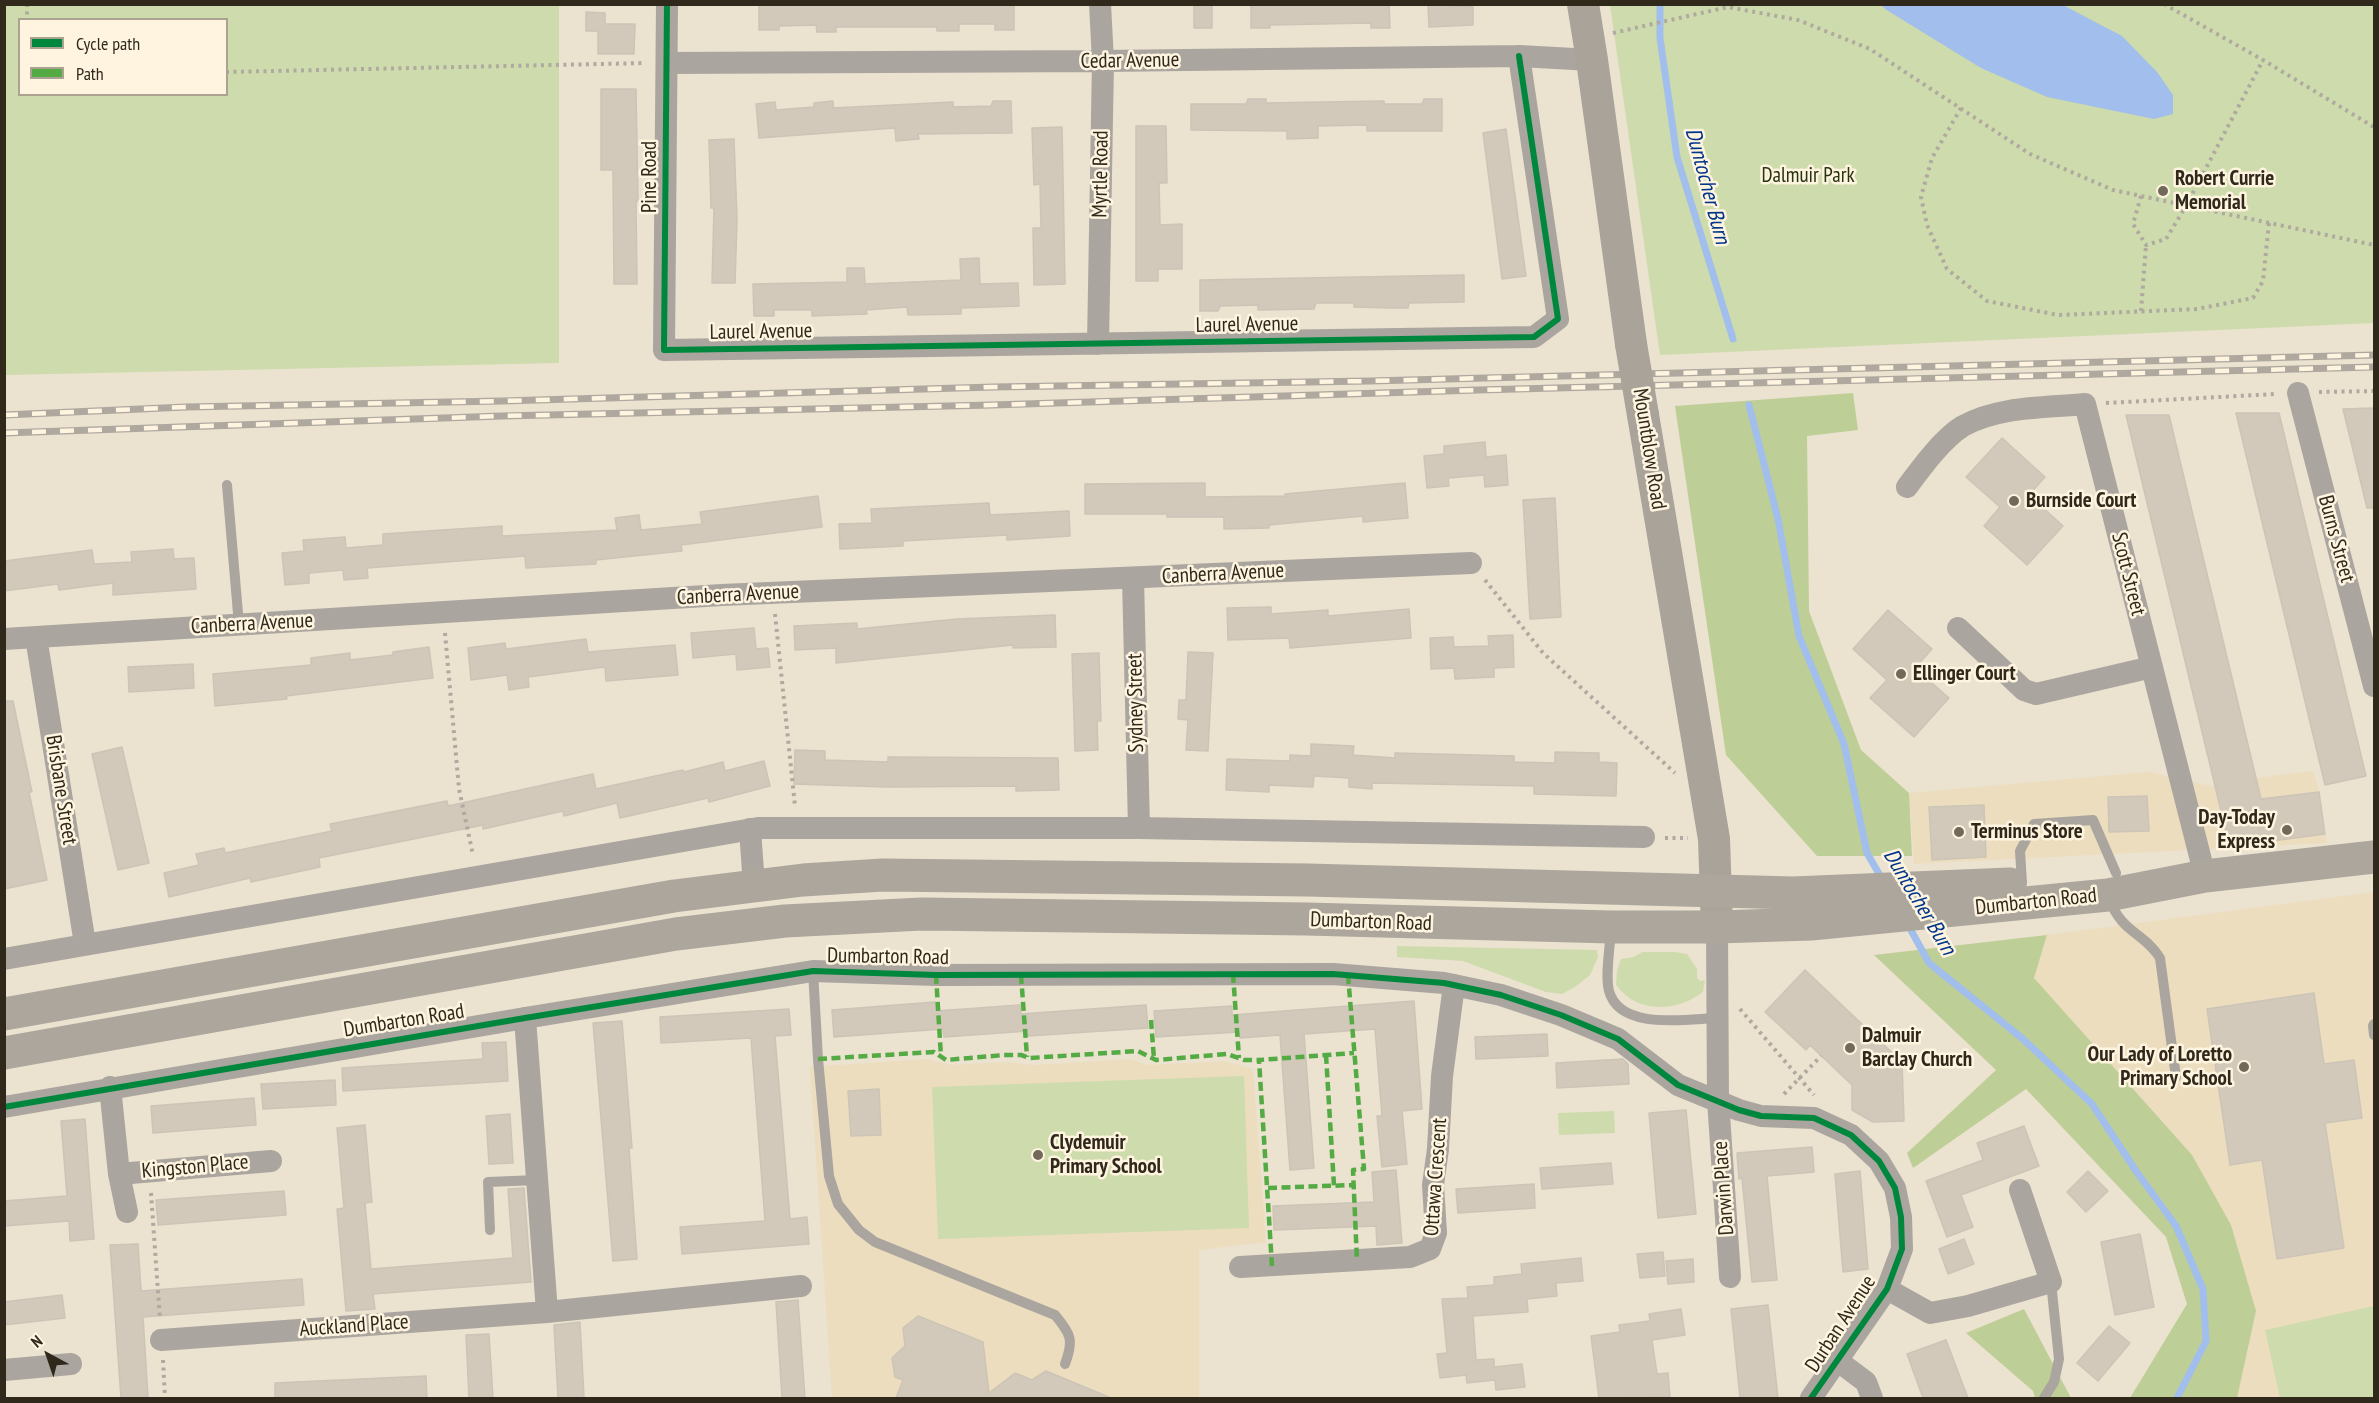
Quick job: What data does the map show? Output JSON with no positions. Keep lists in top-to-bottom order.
{
  "streets": {
    "main road": ["Dumbarton Road"],
    "street": [
      "Cedar Avenue",
      "Myrtle Road",
      "Pine Road",
      "Laurel Avenue",
      "Mountblow Road",
      "Burns Street",
      "Canberra Avenue",
      "Scott Street",
      "Sydney Street",
      "Brisbane Street",
      "Kingston Place",
      "Ottawa Crescent",
      "Darwin Place",
      "Durban Avenue",
      "Auckland Place"
    ]
  },
  "crossings": [
    ["Cedar Avenue", "Myrtle Road"],
    ["Cedar Avenue", "Pine Road"],
    ["Cedar Avenue", "Laurel Avenue"],
    ["Cedar Avenue", "Mountblow Road"],
    ["Myrtle Road", "Laurel Avenue"],
    ["Pine Road", "Laurel Avenue"],
    ["Mountblow Road", "Dumbarton Road"],
    ["Canberra Avenue", "Sydney Street"],
    ["Canberra Avenue", "Brisbane Street"],
    ["Scott Street", "Dumbarton Road"],
    ["Dumbarton Road", "Kingston Place"],
    ["Dumbarton Road", "Ottawa Crescent"],
    ["Dumbarton Road", "Darwin Place"],
    ["Dumbarton Road", "Durban Avenue"],
    ["Darwin Place", "Durban Avenue"]
  ],
  "water": ["Duntocher Burn"],
  "parks": ["Dalmuir Park"],
  "places": [
    "Robert Currie Memorial",
    "Burnside Court",
    "Ellinger Court",
    "Day-Today Express",
    "Terminus Store",
    "Dalmuir Barclay Church",
    "Our Lady of Loretto Primary School",
    "Clydemuir Primary School"
  ],
  "legend": ["Cycle path", "Path"],
  "north": "top left"
}
